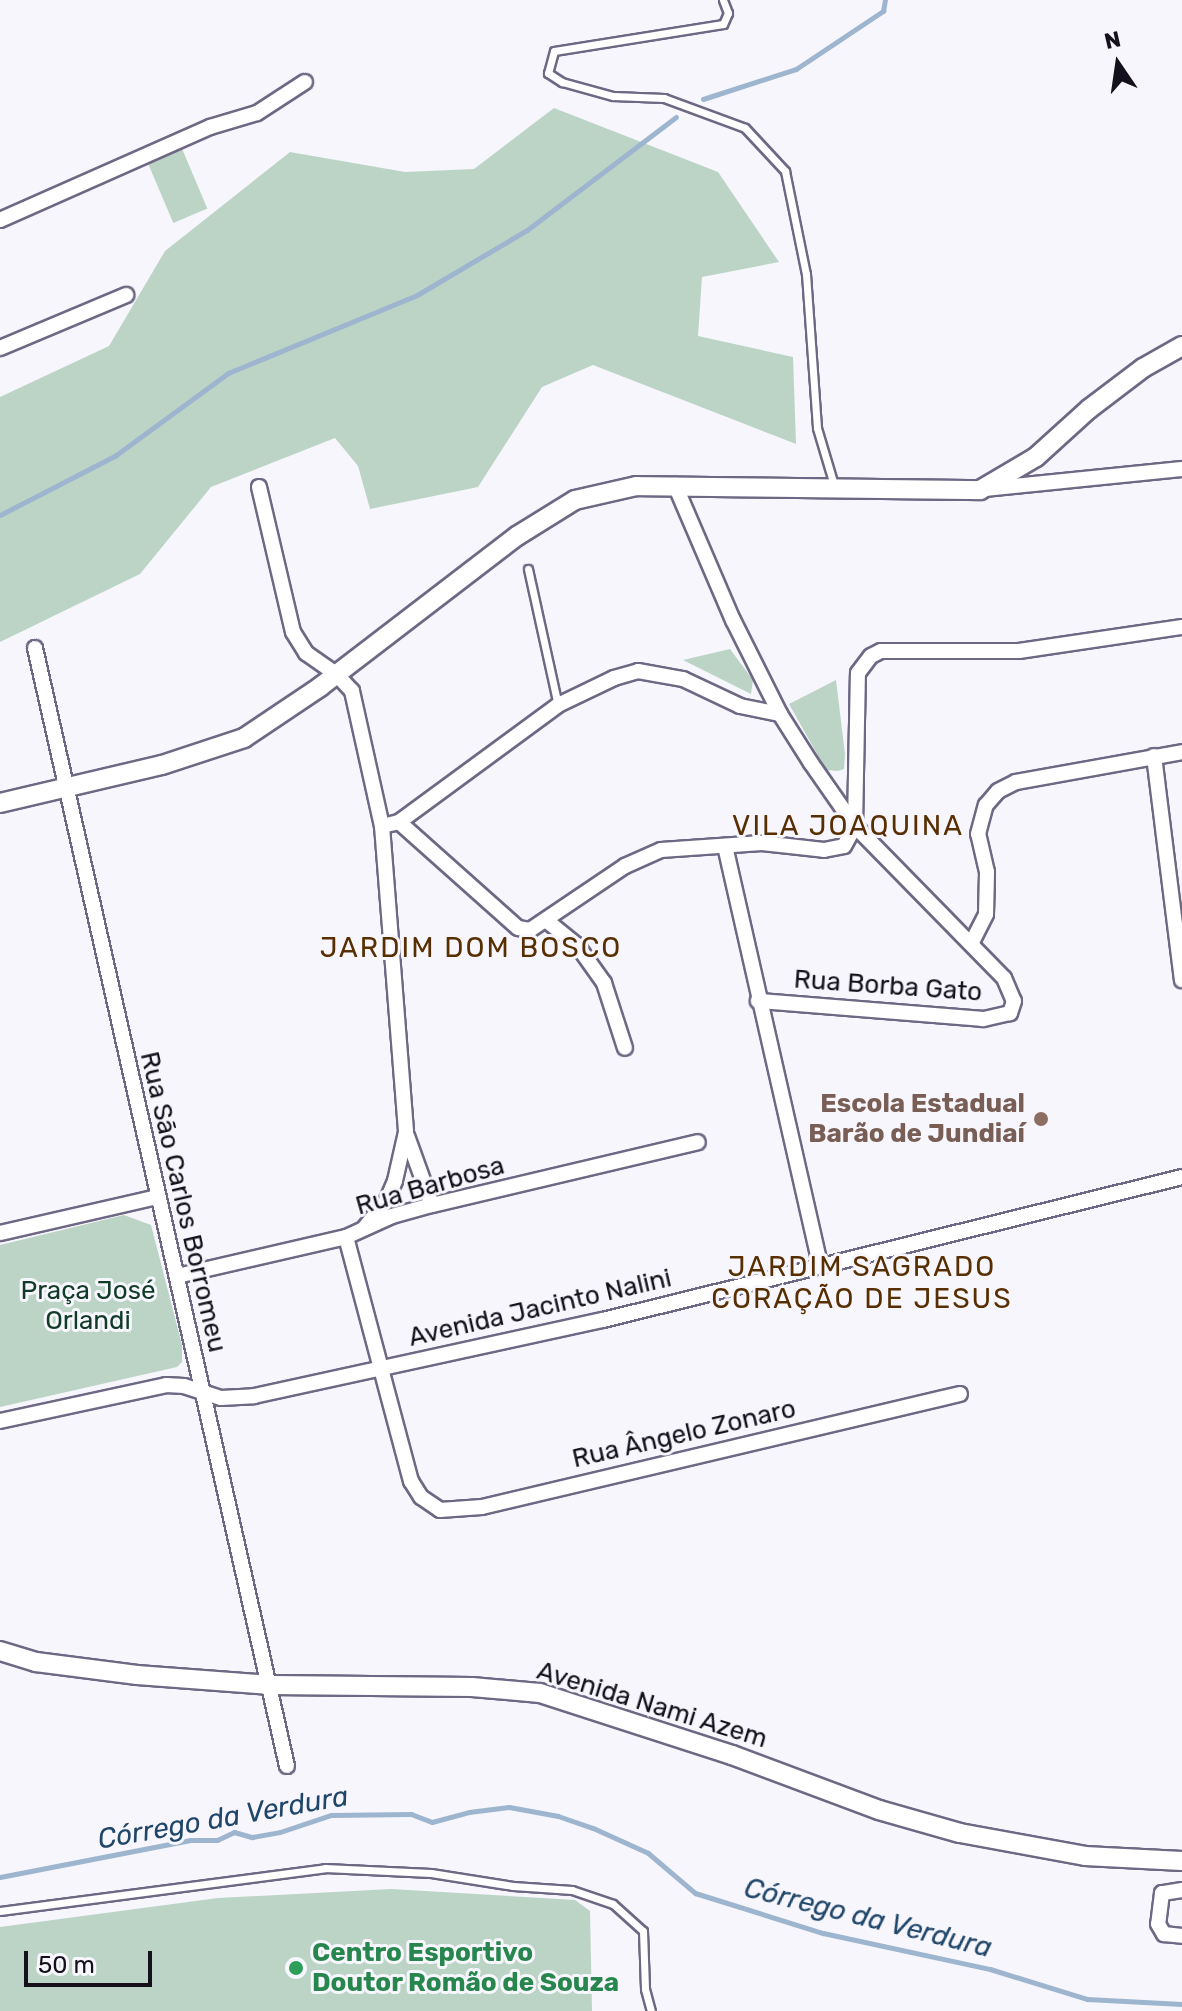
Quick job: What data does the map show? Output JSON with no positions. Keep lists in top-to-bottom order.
{
  "streets": {
    "street": [
      "Rua Borba Gato",
      "Rua Barbosa",
      "Rua São Carlos Borromeu",
      "Avenida Jacinto Nalini",
      "Rua Ângelo Zonaro",
      "Avenida Nami Azem"
    ]
  },
  "crossings": [
    ["Rua Barbosa", "Rua São Carlos Borromeu"],
    ["Rua São Carlos Borromeu", "Avenida Jacinto Nalini"],
    ["Rua São Carlos Borromeu", "Avenida Nami Azem"],
    ["Avenida Jacinto Nalini", "Rua Ângelo Zonaro"]
  ],
  "districts": ["VILA JOAQUINA", "JARDIM DOM BOSCO", "JARDIM SAGRADO CORAÇÃO DE JESUS"],
  "water": ["Córrego da Verdura"],
  "parks": ["Praça José Orlandi"],
  "places": ["Escola Estadual Barão de Jundiaí", "Centro Esportivo Doutor Romão de Souza"],
  "scale_bar": "50 m",
  "north": "top"
}
